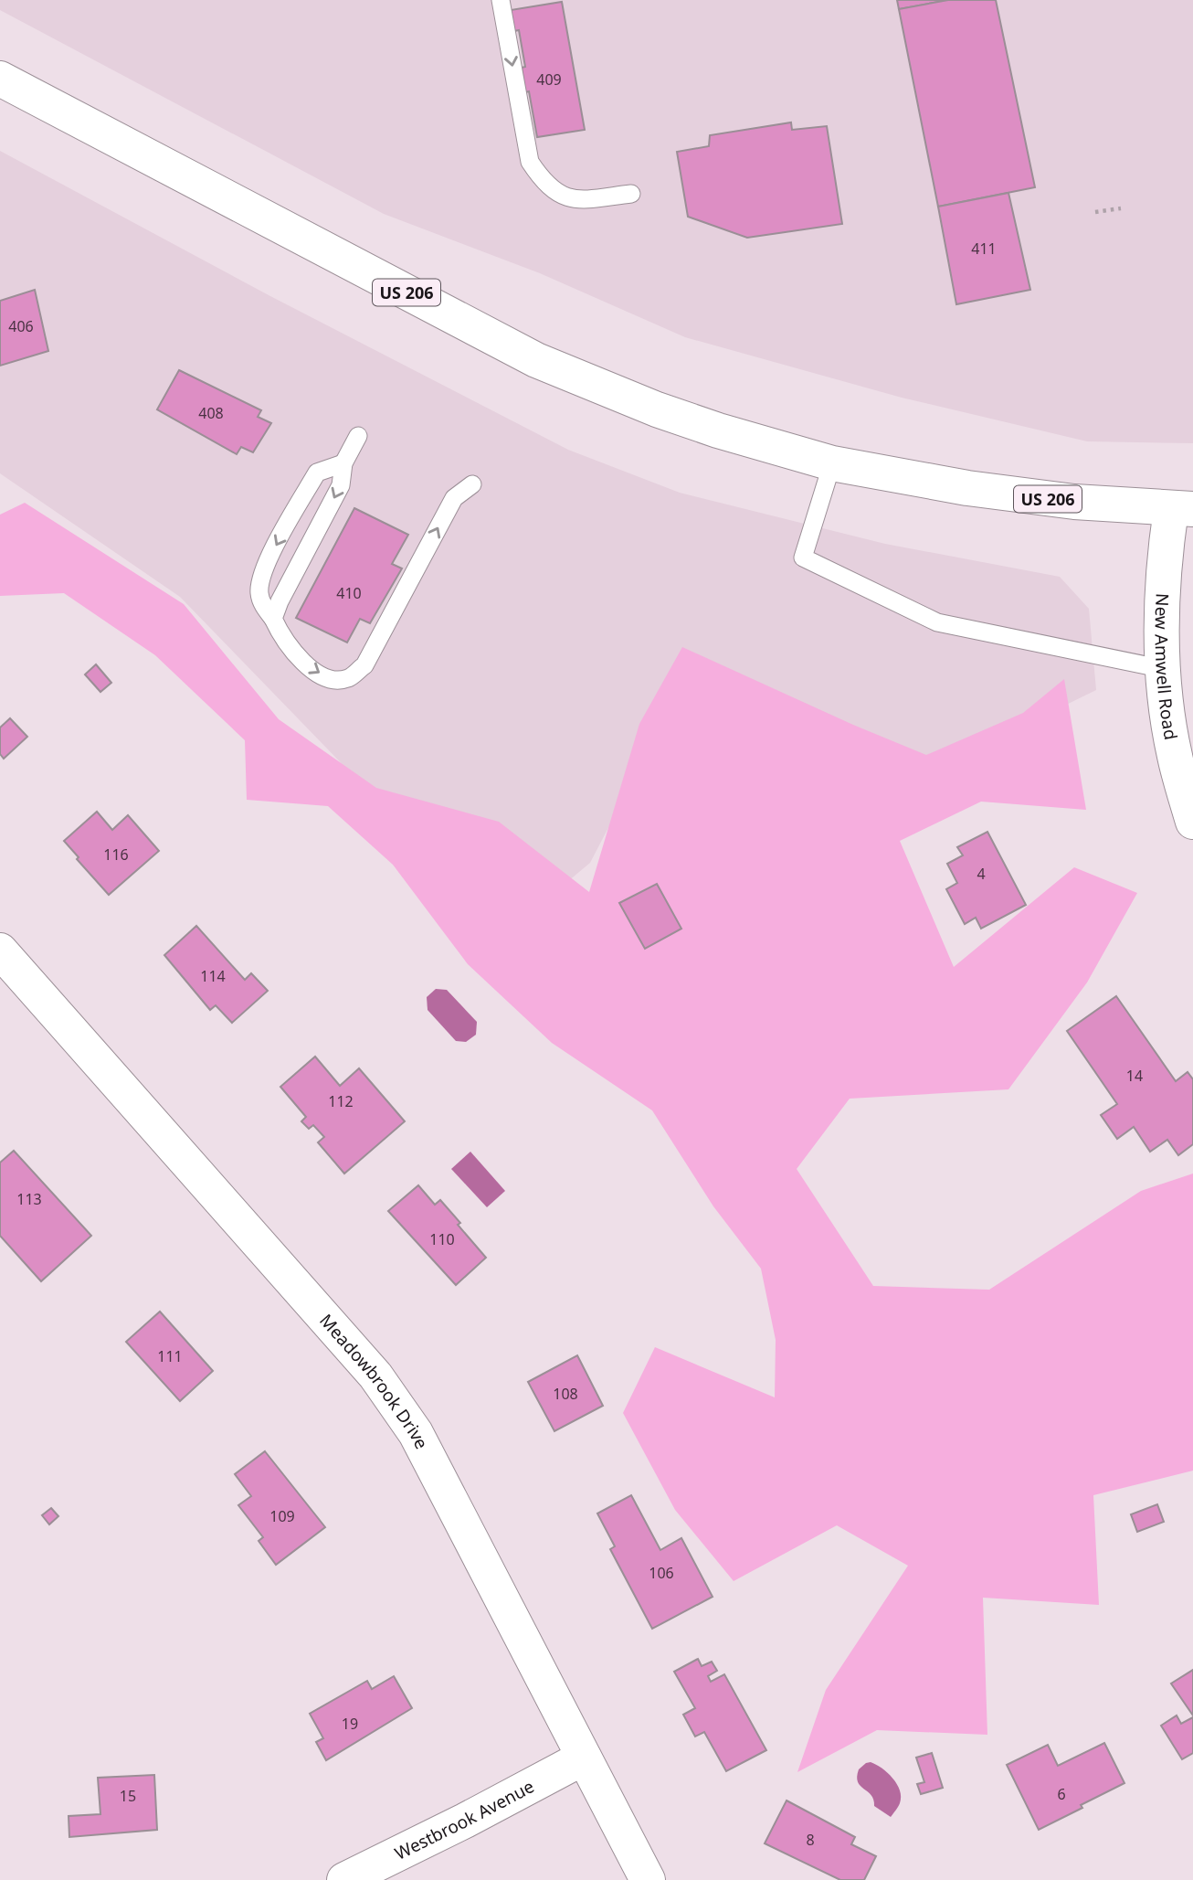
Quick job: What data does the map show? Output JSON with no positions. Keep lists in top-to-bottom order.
{
  "streets": {
    "street": [
      "US 206",
      "New Amwell Road",
      "Meadowbrook Drive",
      "Westbrook Avenue"
    ]
  },
  "crossings": [
    ["US 206", "New Amwell Road"],
    ["Meadowbrook Drive", "Westbrook Avenue"]
  ],
  "house_numbers": [
    "409",
    "411",
    "406",
    "408",
    "410",
    "116",
    "4",
    "114",
    "14",
    "112",
    "113",
    "110",
    "111",
    "108",
    "109",
    "106",
    "19",
    "6",
    "15",
    "8"
  ]
}
